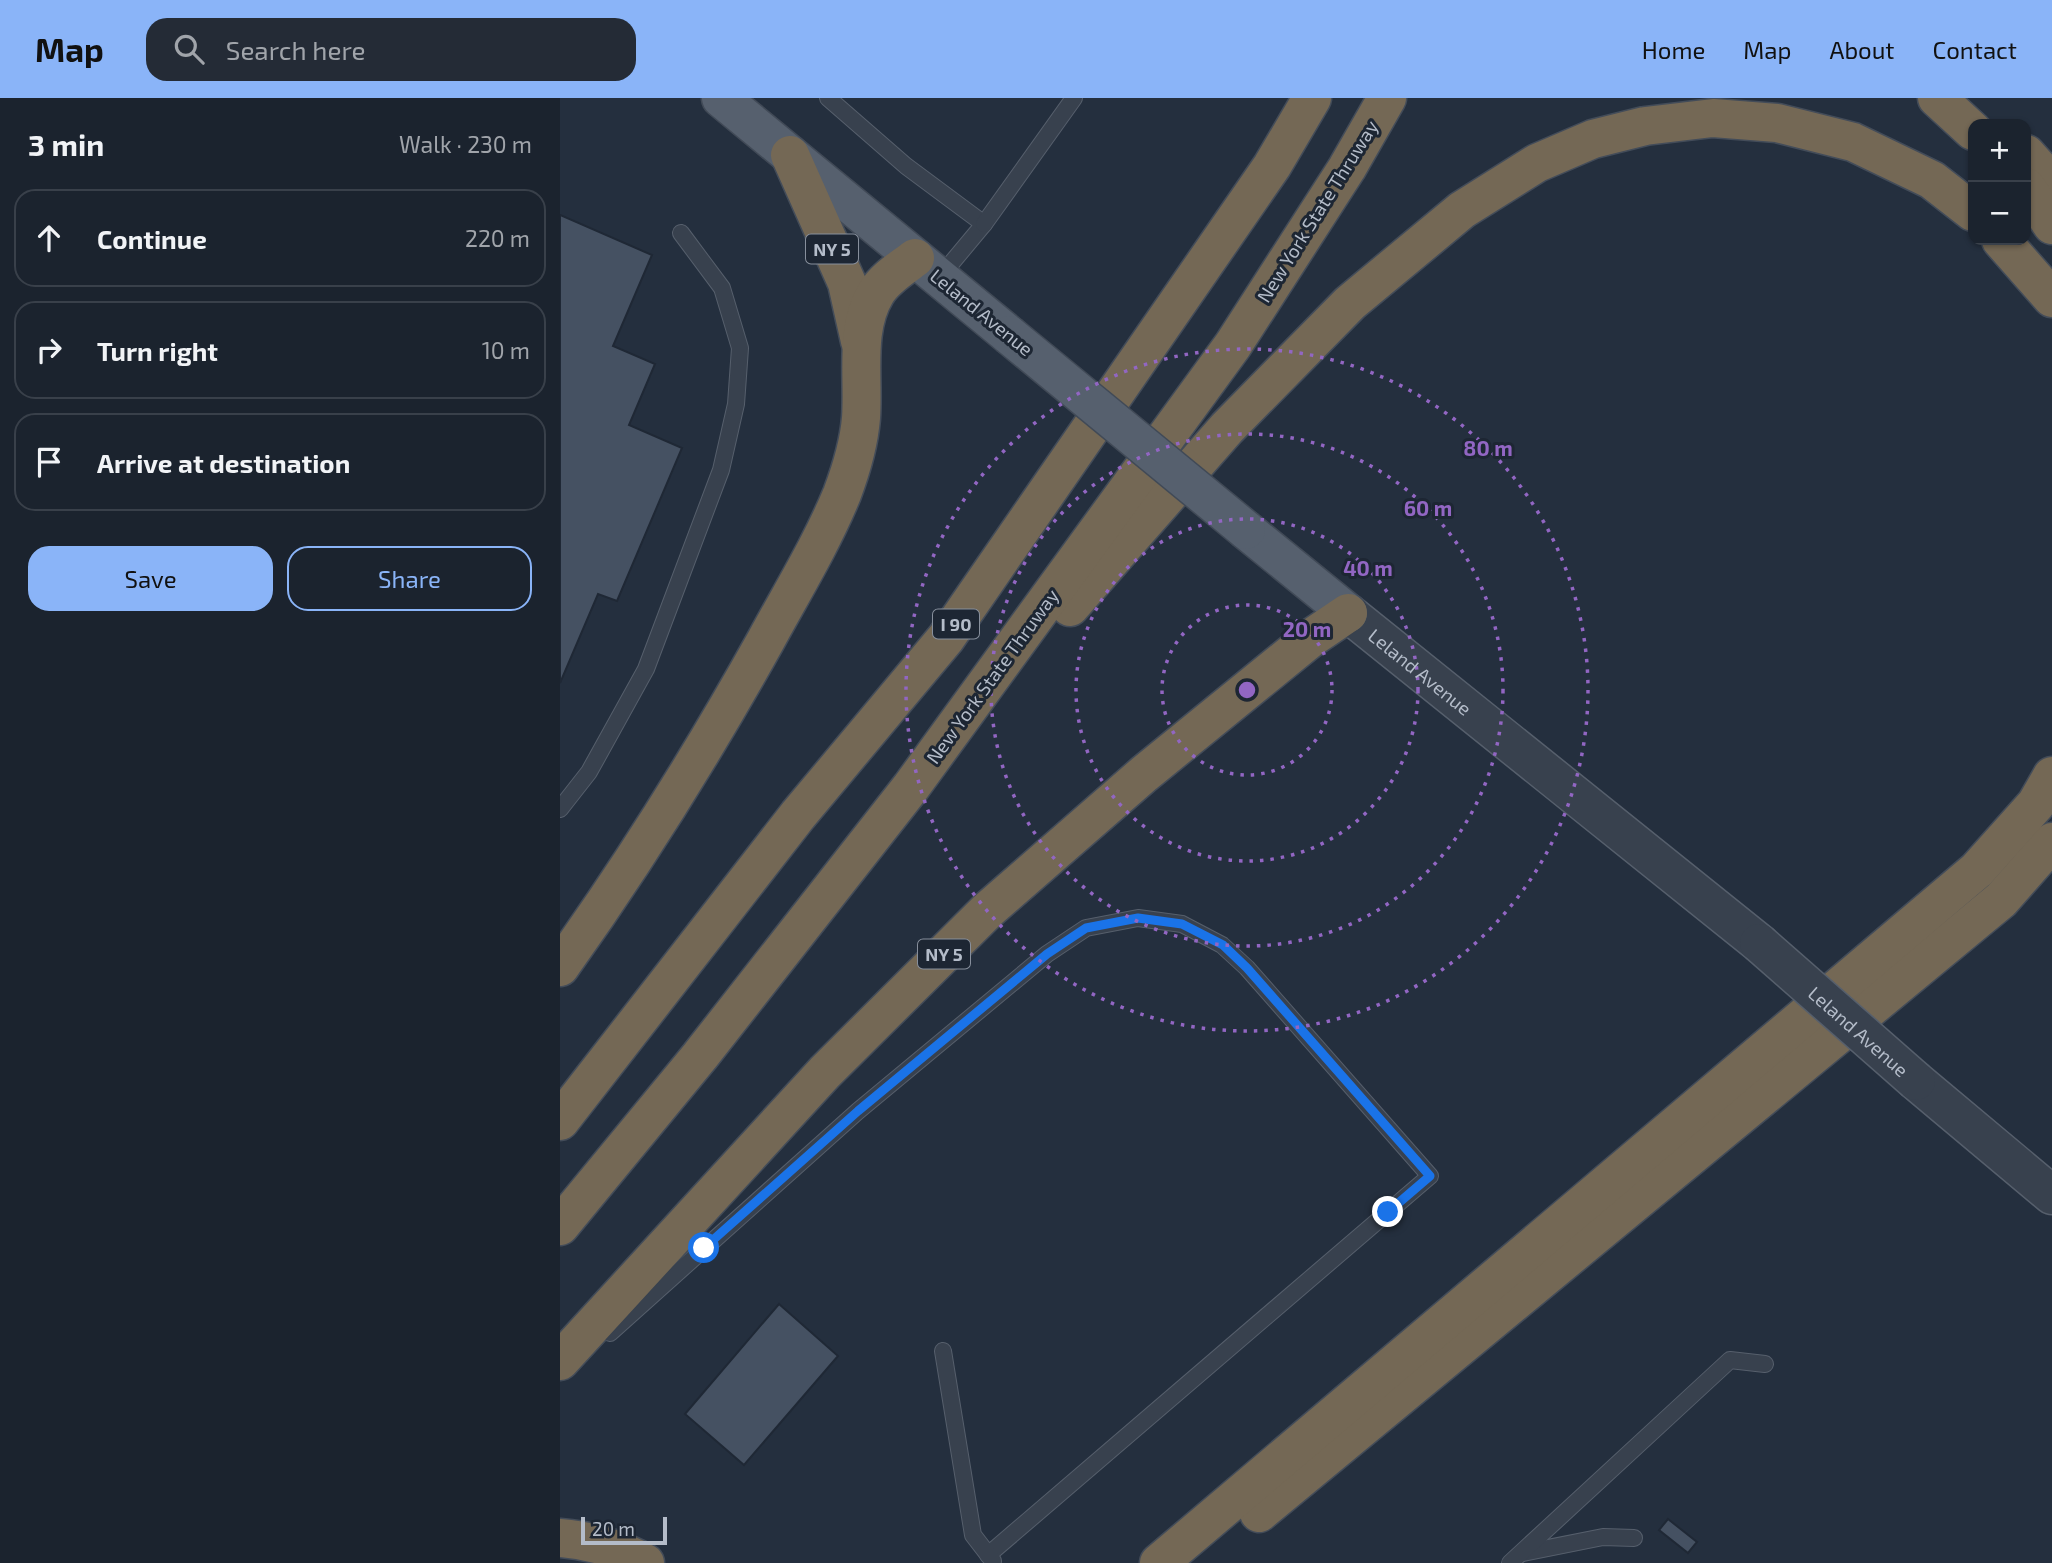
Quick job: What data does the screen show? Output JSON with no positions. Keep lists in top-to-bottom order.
{
  "streets": {
    "highway": ["New York State Thruway", "NY 5", "I 90"],
    "main road": ["Leland Avenue"]
  },
  "crossings": [
    ["NY 5", "Leland Avenue"]
  ],
  "scale_bar": "20 m",
  "page": {
    "header": "Map",
    "search": "Search here",
    "nav": [
      "Home",
      "Map",
      "About",
      "Contact"
    ],
    "heading": ["3 min", "Walk · 230 m"],
    "map_buttons": ["+", "−"],
    "list": [
      ["Continue", "220 m"],
      ["Turn right", "10 m"],
      "Arrive at destination"
    ],
    "buttons": ["Save", "Share"],
    "scale": "20 m"
  },
  "rings": [
    "80 m",
    "60 m",
    "40 m",
    "20 m"
  ]
}
